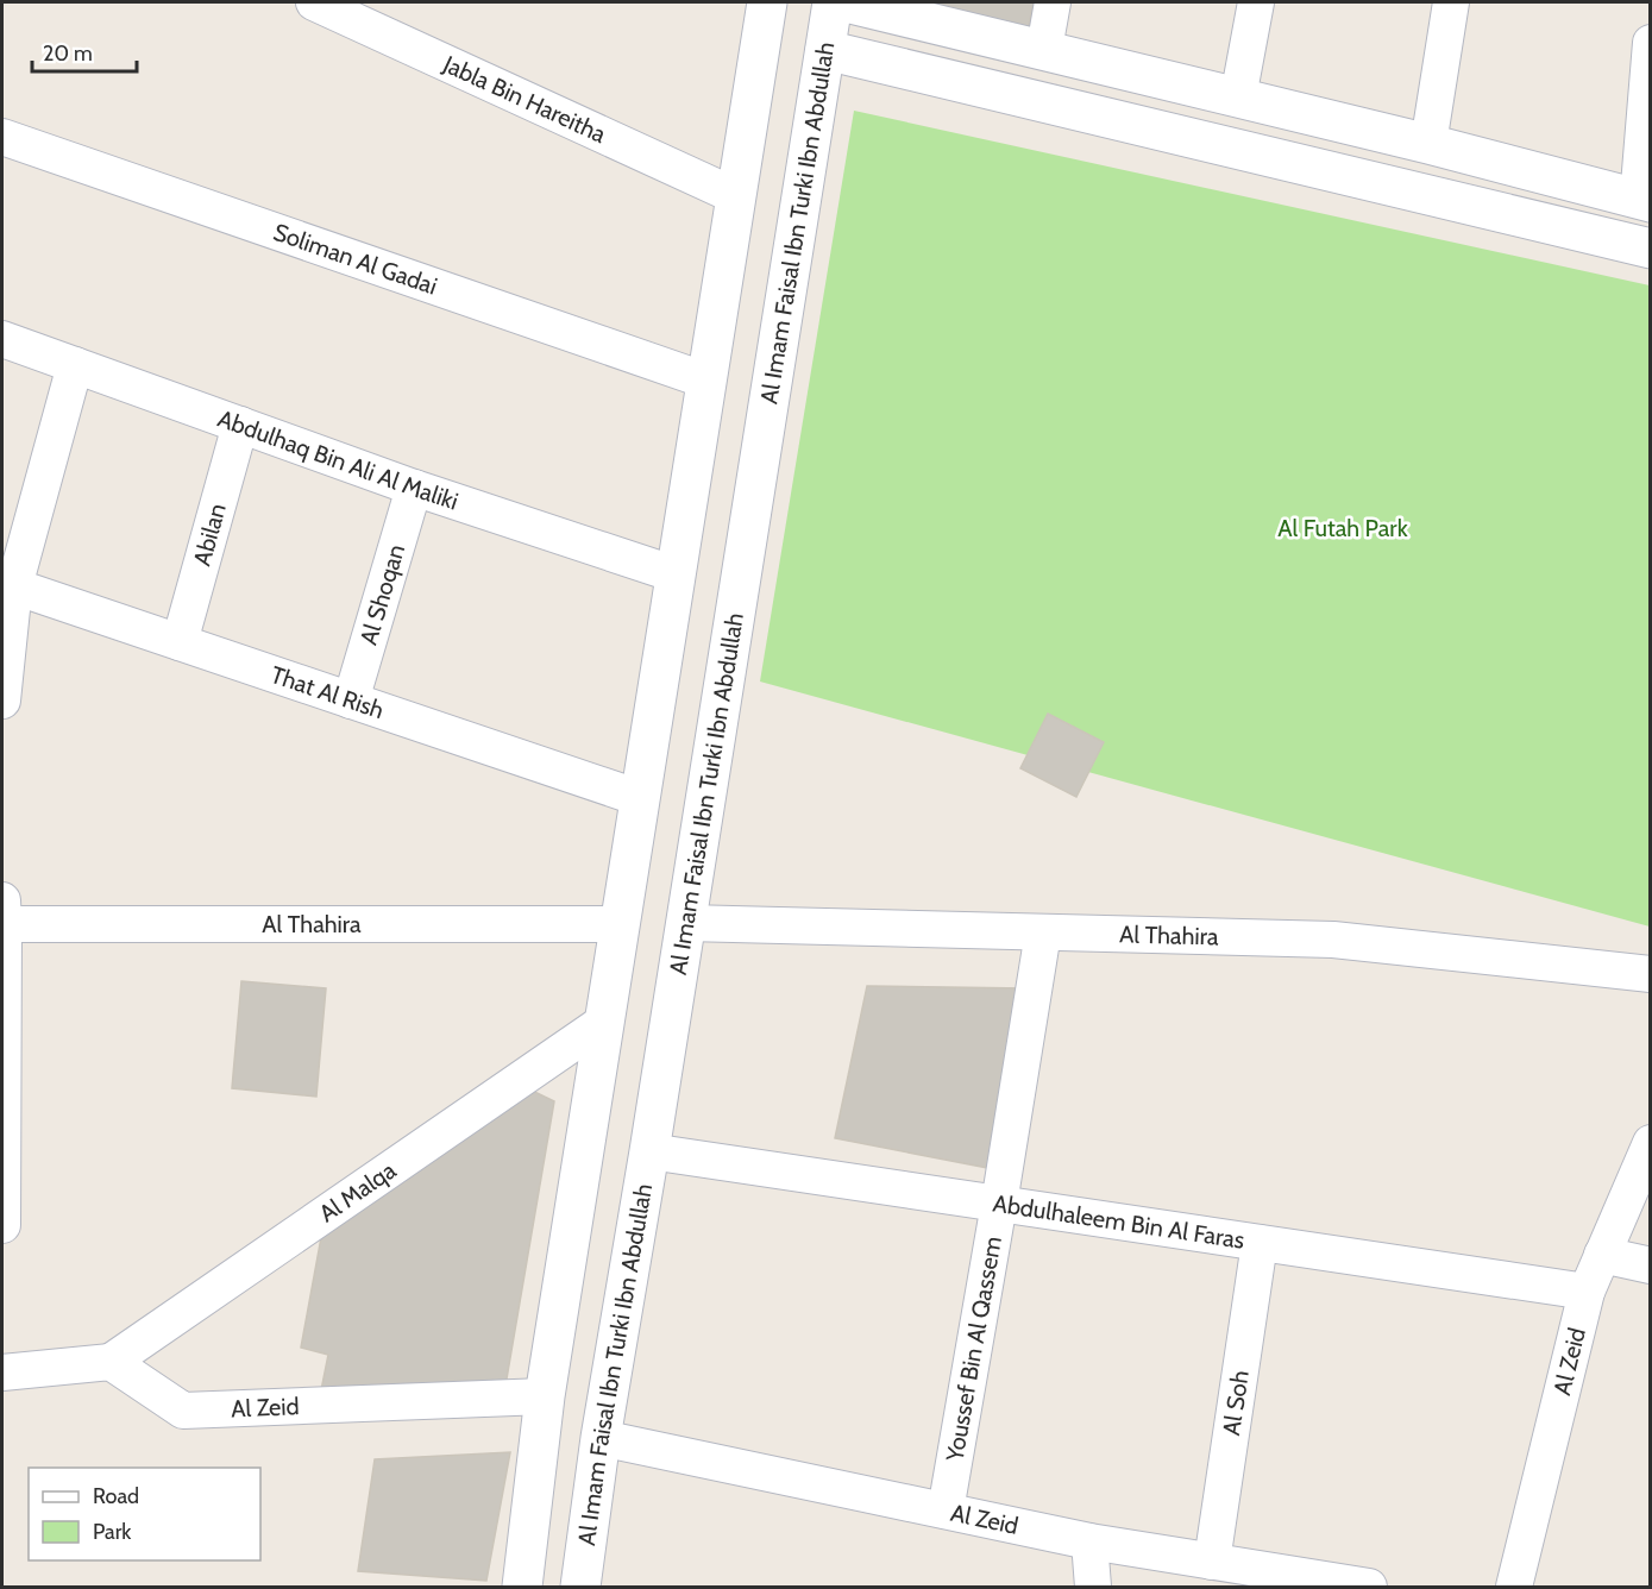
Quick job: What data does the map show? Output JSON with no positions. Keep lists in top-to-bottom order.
{
  "streets": {
    "main road": ["Al Imam Faisal Ibn Turki Ibn Abdullah"],
    "street": [
      "Jabla Bin Hareitha",
      "Soliman Al Gadai",
      "Abdulhaq Bin Ali Al Maliki",
      "Abilan",
      "Al Shoqan",
      "That Al Rish",
      "Al Thahira",
      "Al Malqa",
      "Abdulhaleem Bin Al Faras",
      "Youssef Bin Al Qassem",
      "Al Zeid",
      "Al Soh"
    ]
  },
  "crossings": [
    ["Al Imam Faisal Ibn Turki Ibn Abdullah", "Al Thahira"],
    ["Al Imam Faisal Ibn Turki Ibn Abdullah", "Abdulhaleem Bin Al Faras"],
    ["Al Imam Faisal Ibn Turki Ibn Abdullah", "Al Zeid"],
    ["Abdulhaq Bin Ali Al Maliki", "Abilan"],
    ["Abdulhaq Bin Ali Al Maliki", "Al Shoqan"],
    ["Abilan", "That Al Rish"],
    ["Al Shoqan", "That Al Rish"],
    ["Al Thahira", "Youssef Bin Al Qassem"],
    ["Al Malqa", "Al Zeid"],
    ["Abdulhaleem Bin Al Faras", "Youssef Bin Al Qassem"],
    ["Abdulhaleem Bin Al Faras", "Al Zeid"],
    ["Abdulhaleem Bin Al Faras", "Al Soh"],
    ["Youssef Bin Al Qassem", "Al Zeid"],
    ["Al Zeid", "Al Soh"]
  ],
  "parks": ["Al Futah Park"],
  "legend": ["Road", "Park"],
  "scale_bar": "20 m"
}
